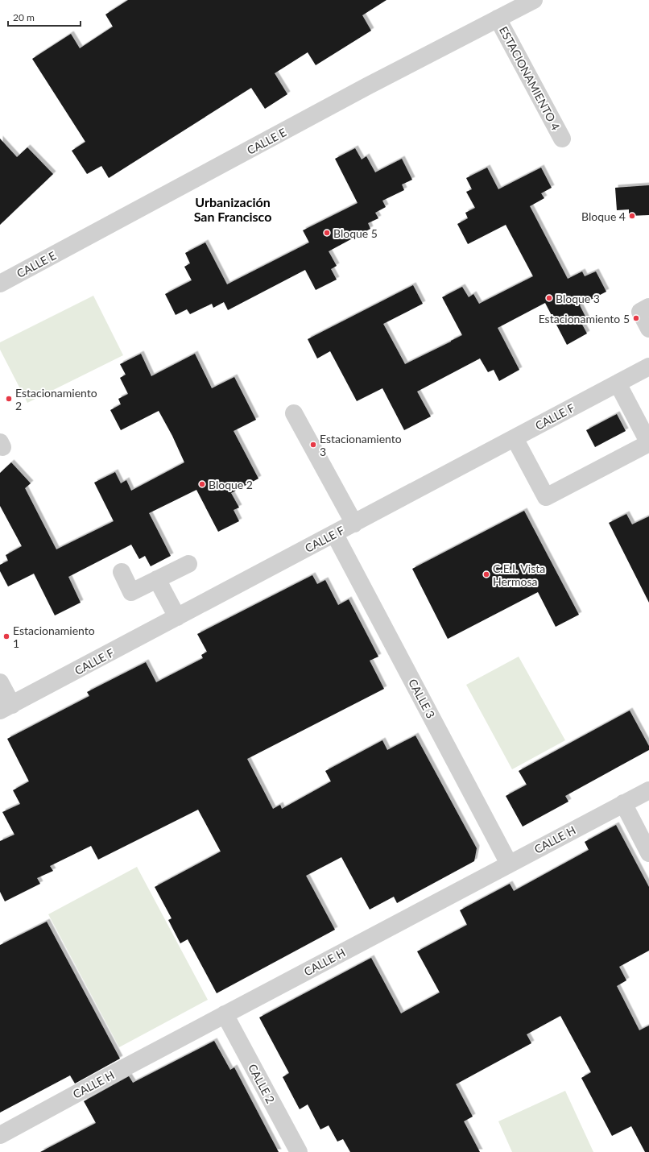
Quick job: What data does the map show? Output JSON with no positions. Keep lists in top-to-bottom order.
{
  "streets": {
    "street": [
      "ESTACIONAMIENTO 4",
      "CALLE E",
      "CALLE F",
      "CALLE 3",
      "CALLE H",
      "CALLE 2"
    ]
  },
  "crossings": [
    ["ESTACIONAMIENTO 4", "CALLE E"],
    ["CALLE F", "CALLE 3"],
    ["CALLE 3", "CALLE H"],
    ["CALLE H", "CALLE 2"]
  ],
  "districts": ["Urbanización San Francisco"],
  "places": [
    "Bloque 4",
    "Bloque 5",
    "Bloque 3",
    "Estacionamiento 5",
    "Estacionamiento 2",
    "Estacionamiento 3",
    "Bloque 2",
    "C.E.I. Vista Hermosa",
    "Estacionamiento 1"
  ],
  "scale_bar": "20 m"
}
